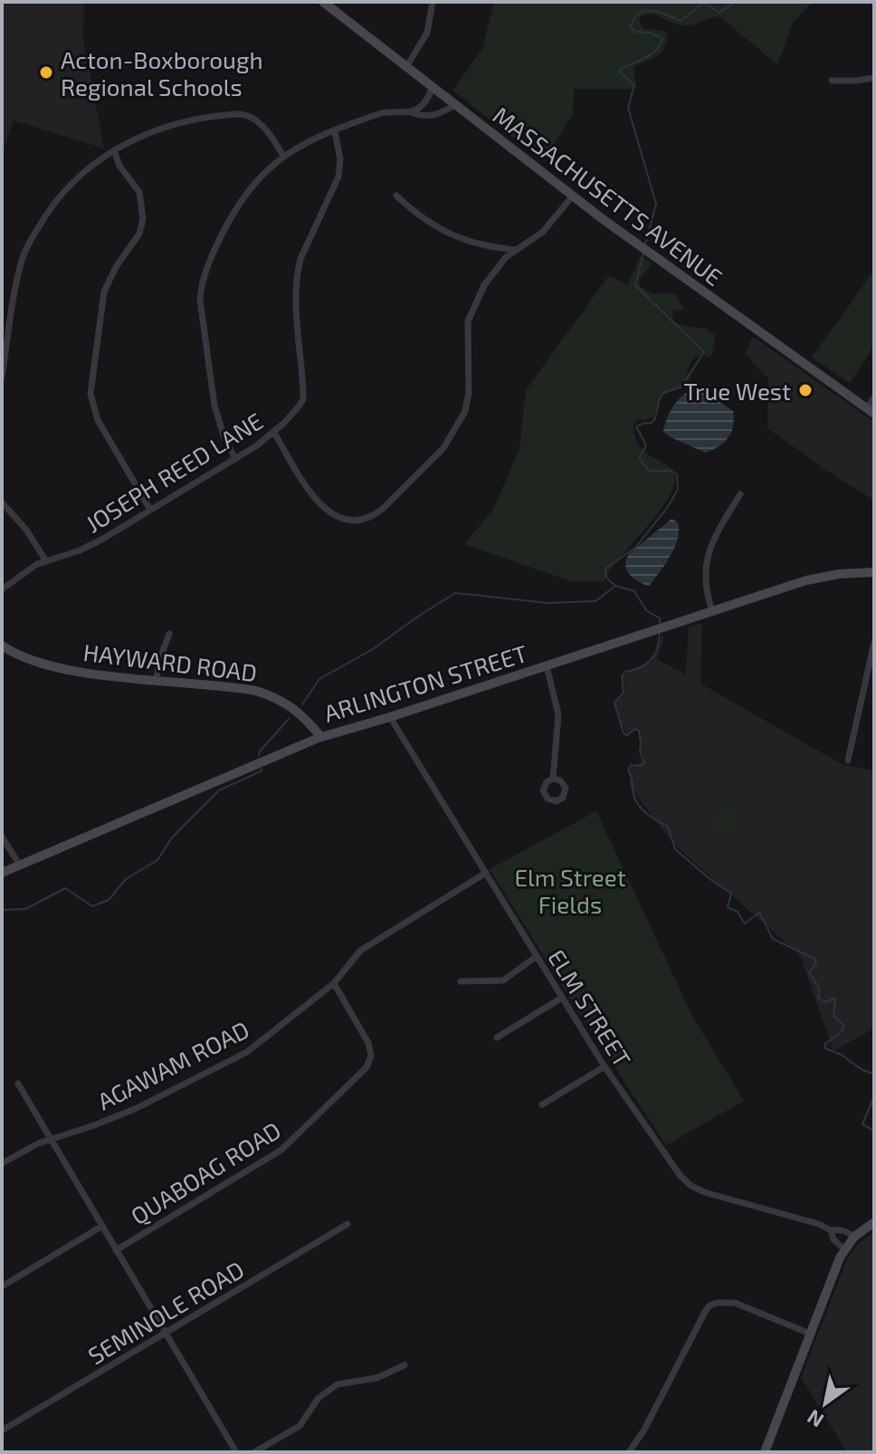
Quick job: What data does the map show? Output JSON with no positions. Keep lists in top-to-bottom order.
{
  "streets": {
    "street": [
      "MASSACHUSETTS AVENUE",
      "JOSEPH REED LANE",
      "HAYWARD ROAD",
      "ARLINGTON STREET",
      "ELM STREET",
      "AGAWAM ROAD",
      "QUABOAG ROAD",
      "SEMINOLE ROAD"
    ]
  },
  "crossings": [
    ["HAYWARD ROAD", "ARLINGTON STREET"],
    ["ARLINGTON STREET", "ELM STREET"],
    ["ELM STREET", "AGAWAM ROAD"],
    ["AGAWAM ROAD", "QUABOAG ROAD"]
  ],
  "parks": ["Elm Street Fields"],
  "places": ["Acton-Boxborough Regional Schools", "True West"],
  "north": "bottom left"
}
